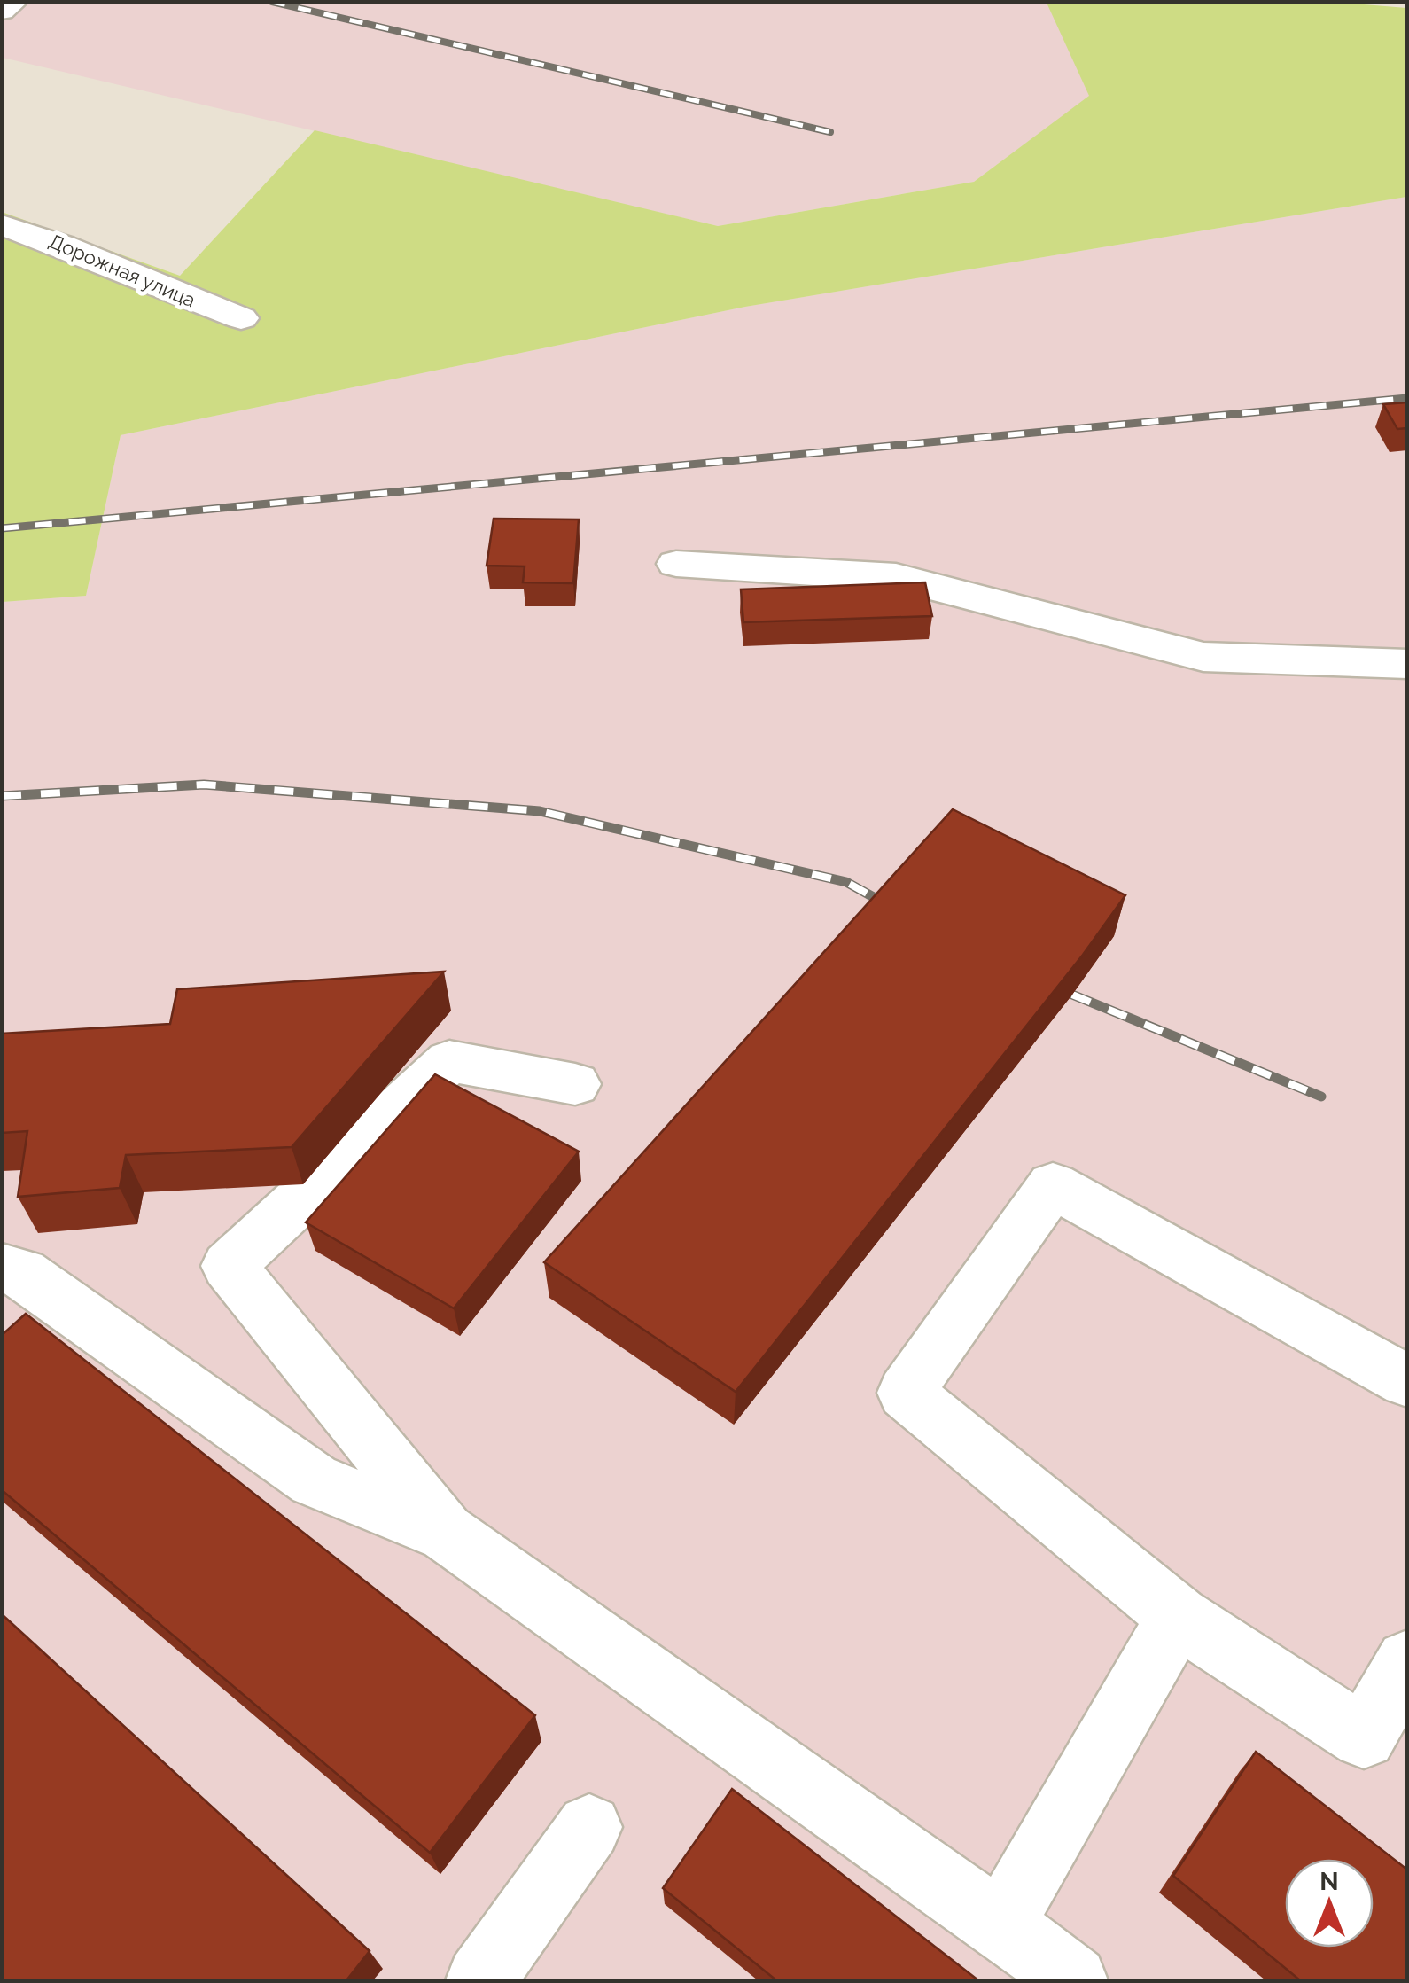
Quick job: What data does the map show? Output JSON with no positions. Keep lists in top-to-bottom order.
{
  "streets": {
    "street": ["Дорожная улица"]
  },
  "north": "top"
}
